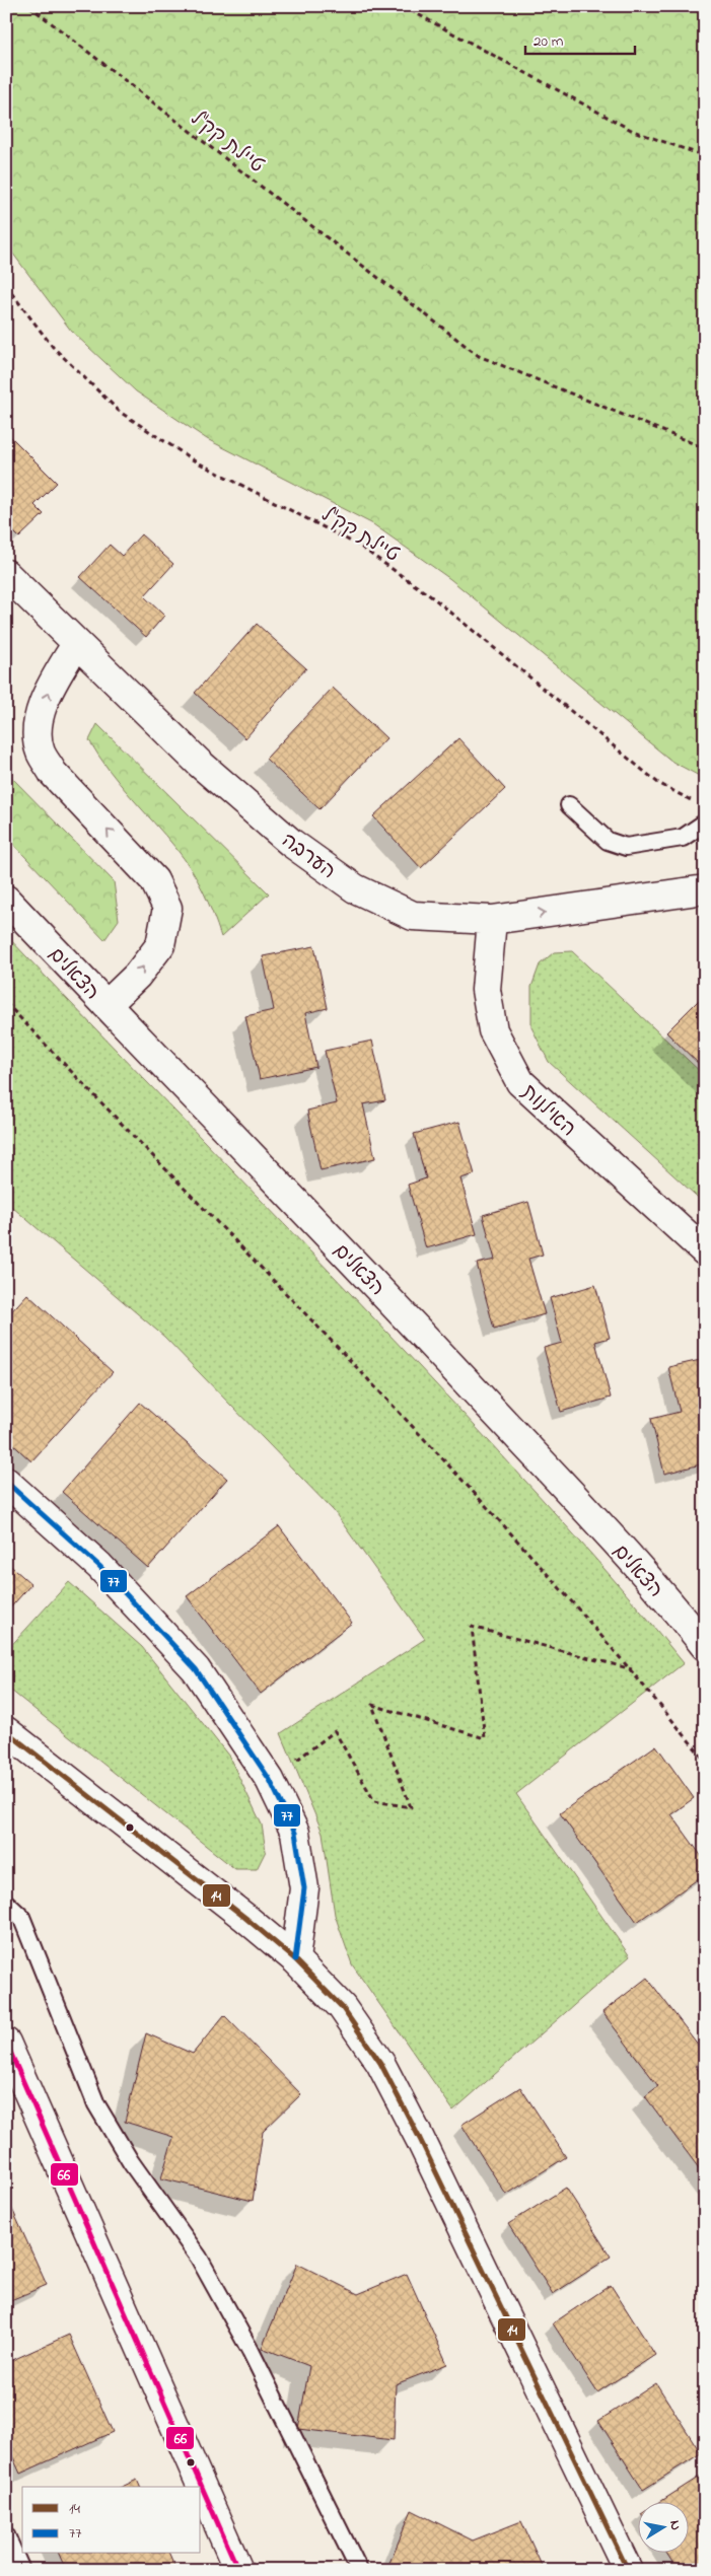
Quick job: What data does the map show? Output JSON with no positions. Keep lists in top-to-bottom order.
{
  "streets": {
    "street": ["הערבה", "הצאלים", "האילנות"],
    "path": ["טיילת קק\"ל"]
  },
  "crossings": [
    ["הערבה", "האילנות"]
  ],
  "lines": ["transit line 77", "transit line 14", "transit line 66"],
  "legend": ["14", "77"],
  "scale_bar": "20 m",
  "north": "right"
}
